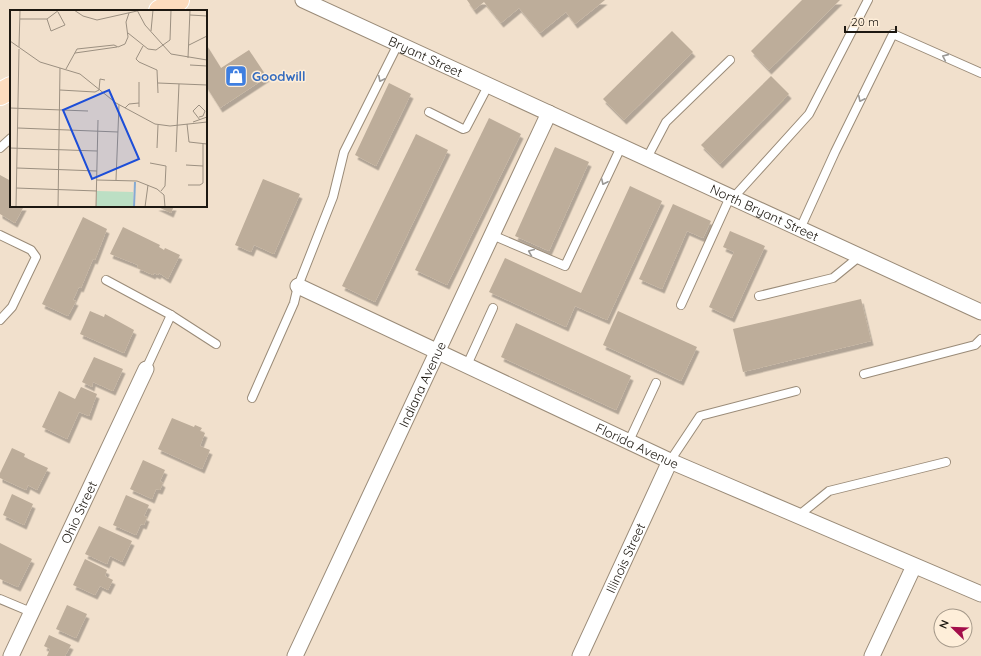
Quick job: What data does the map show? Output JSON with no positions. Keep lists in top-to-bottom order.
{
  "streets": {
    "street": [
      "Bryant Street",
      "North Bryant Street",
      "Indiana Avenue",
      "Florida Avenue",
      "Ohio Street",
      "Illinois Street"
    ]
  },
  "crossings": [
    ["Bryant Street", "North Bryant Street"],
    ["Bryant Street", "Indiana Avenue"],
    ["North Bryant Street", "Indiana Avenue"],
    ["Indiana Avenue", "Florida Avenue"],
    ["Florida Avenue", "Illinois Street"]
  ],
  "places": {
    "shop": ["Goodwill"]
  },
  "scale_bar": "20 m",
  "north": "top left"
}
